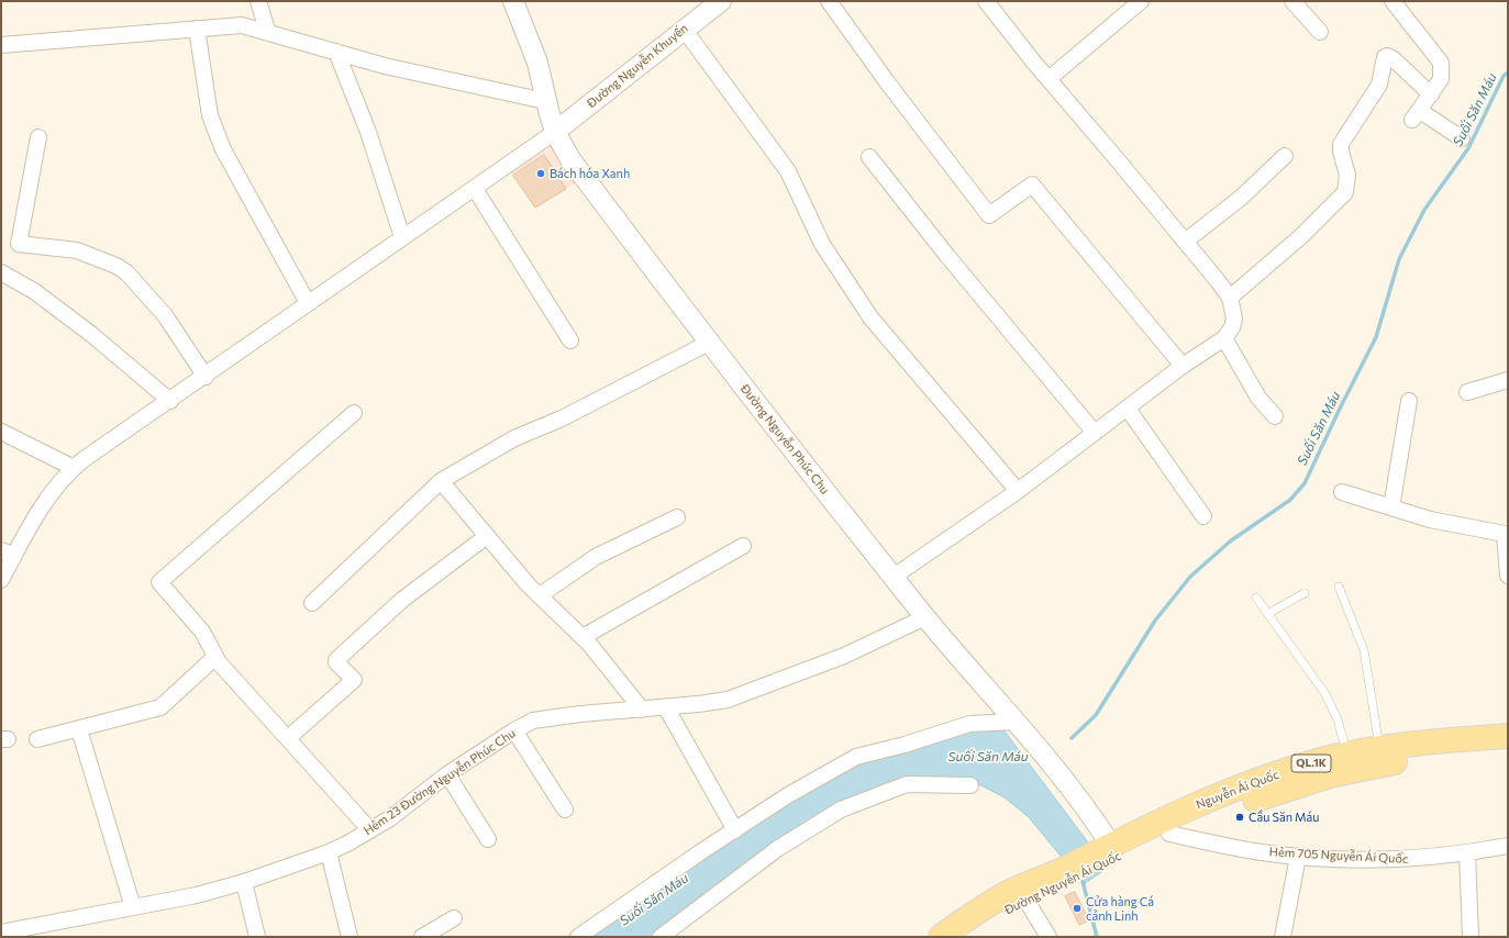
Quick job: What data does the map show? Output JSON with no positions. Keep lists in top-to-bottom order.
{
  "streets": {
    "main road": ["QL.1K", "Nguyễn Ái Quốc", "Đường Nguyễn Ái Quốc"],
    "street": [
      "Đường Nguyễn Khuyến",
      "Đường Nguyễn Phúc Chu",
      "Hẻm 23 Đường Nguyễn Phúc Chu",
      "Hẻm 705 Nguyễn Ái Quốc"
    ]
  },
  "crossings": [
    ["Đường Nguyễn Khuyến", "Đường Nguyễn Phúc Chu"],
    ["Đường Nguyễn Phúc Chu", "Hẻm 23 Đường Nguyễn Phúc Chu"],
    ["Đường Nguyễn Phúc Chu", "Nguyễn Ái Quốc"],
    ["Đường Nguyễn Phúc Chu", "Đường Nguyễn Ái Quốc"],
    ["Nguyễn Ái Quốc", "Hẻm 705 Nguyễn Ái Quốc"],
    ["Nguyễn Ái Quốc", "Đường Nguyễn Ái Quốc"],
    ["Hẻm 705 Nguyễn Ái Quốc", "Đường Nguyễn Ái Quốc"]
  ],
  "water": ["Suối Săn Máu"],
  "places": ["Bách hóa Xanh", "Cầu Săn Máu", "Cửa hàng Cá cảnh Linh"]
}
